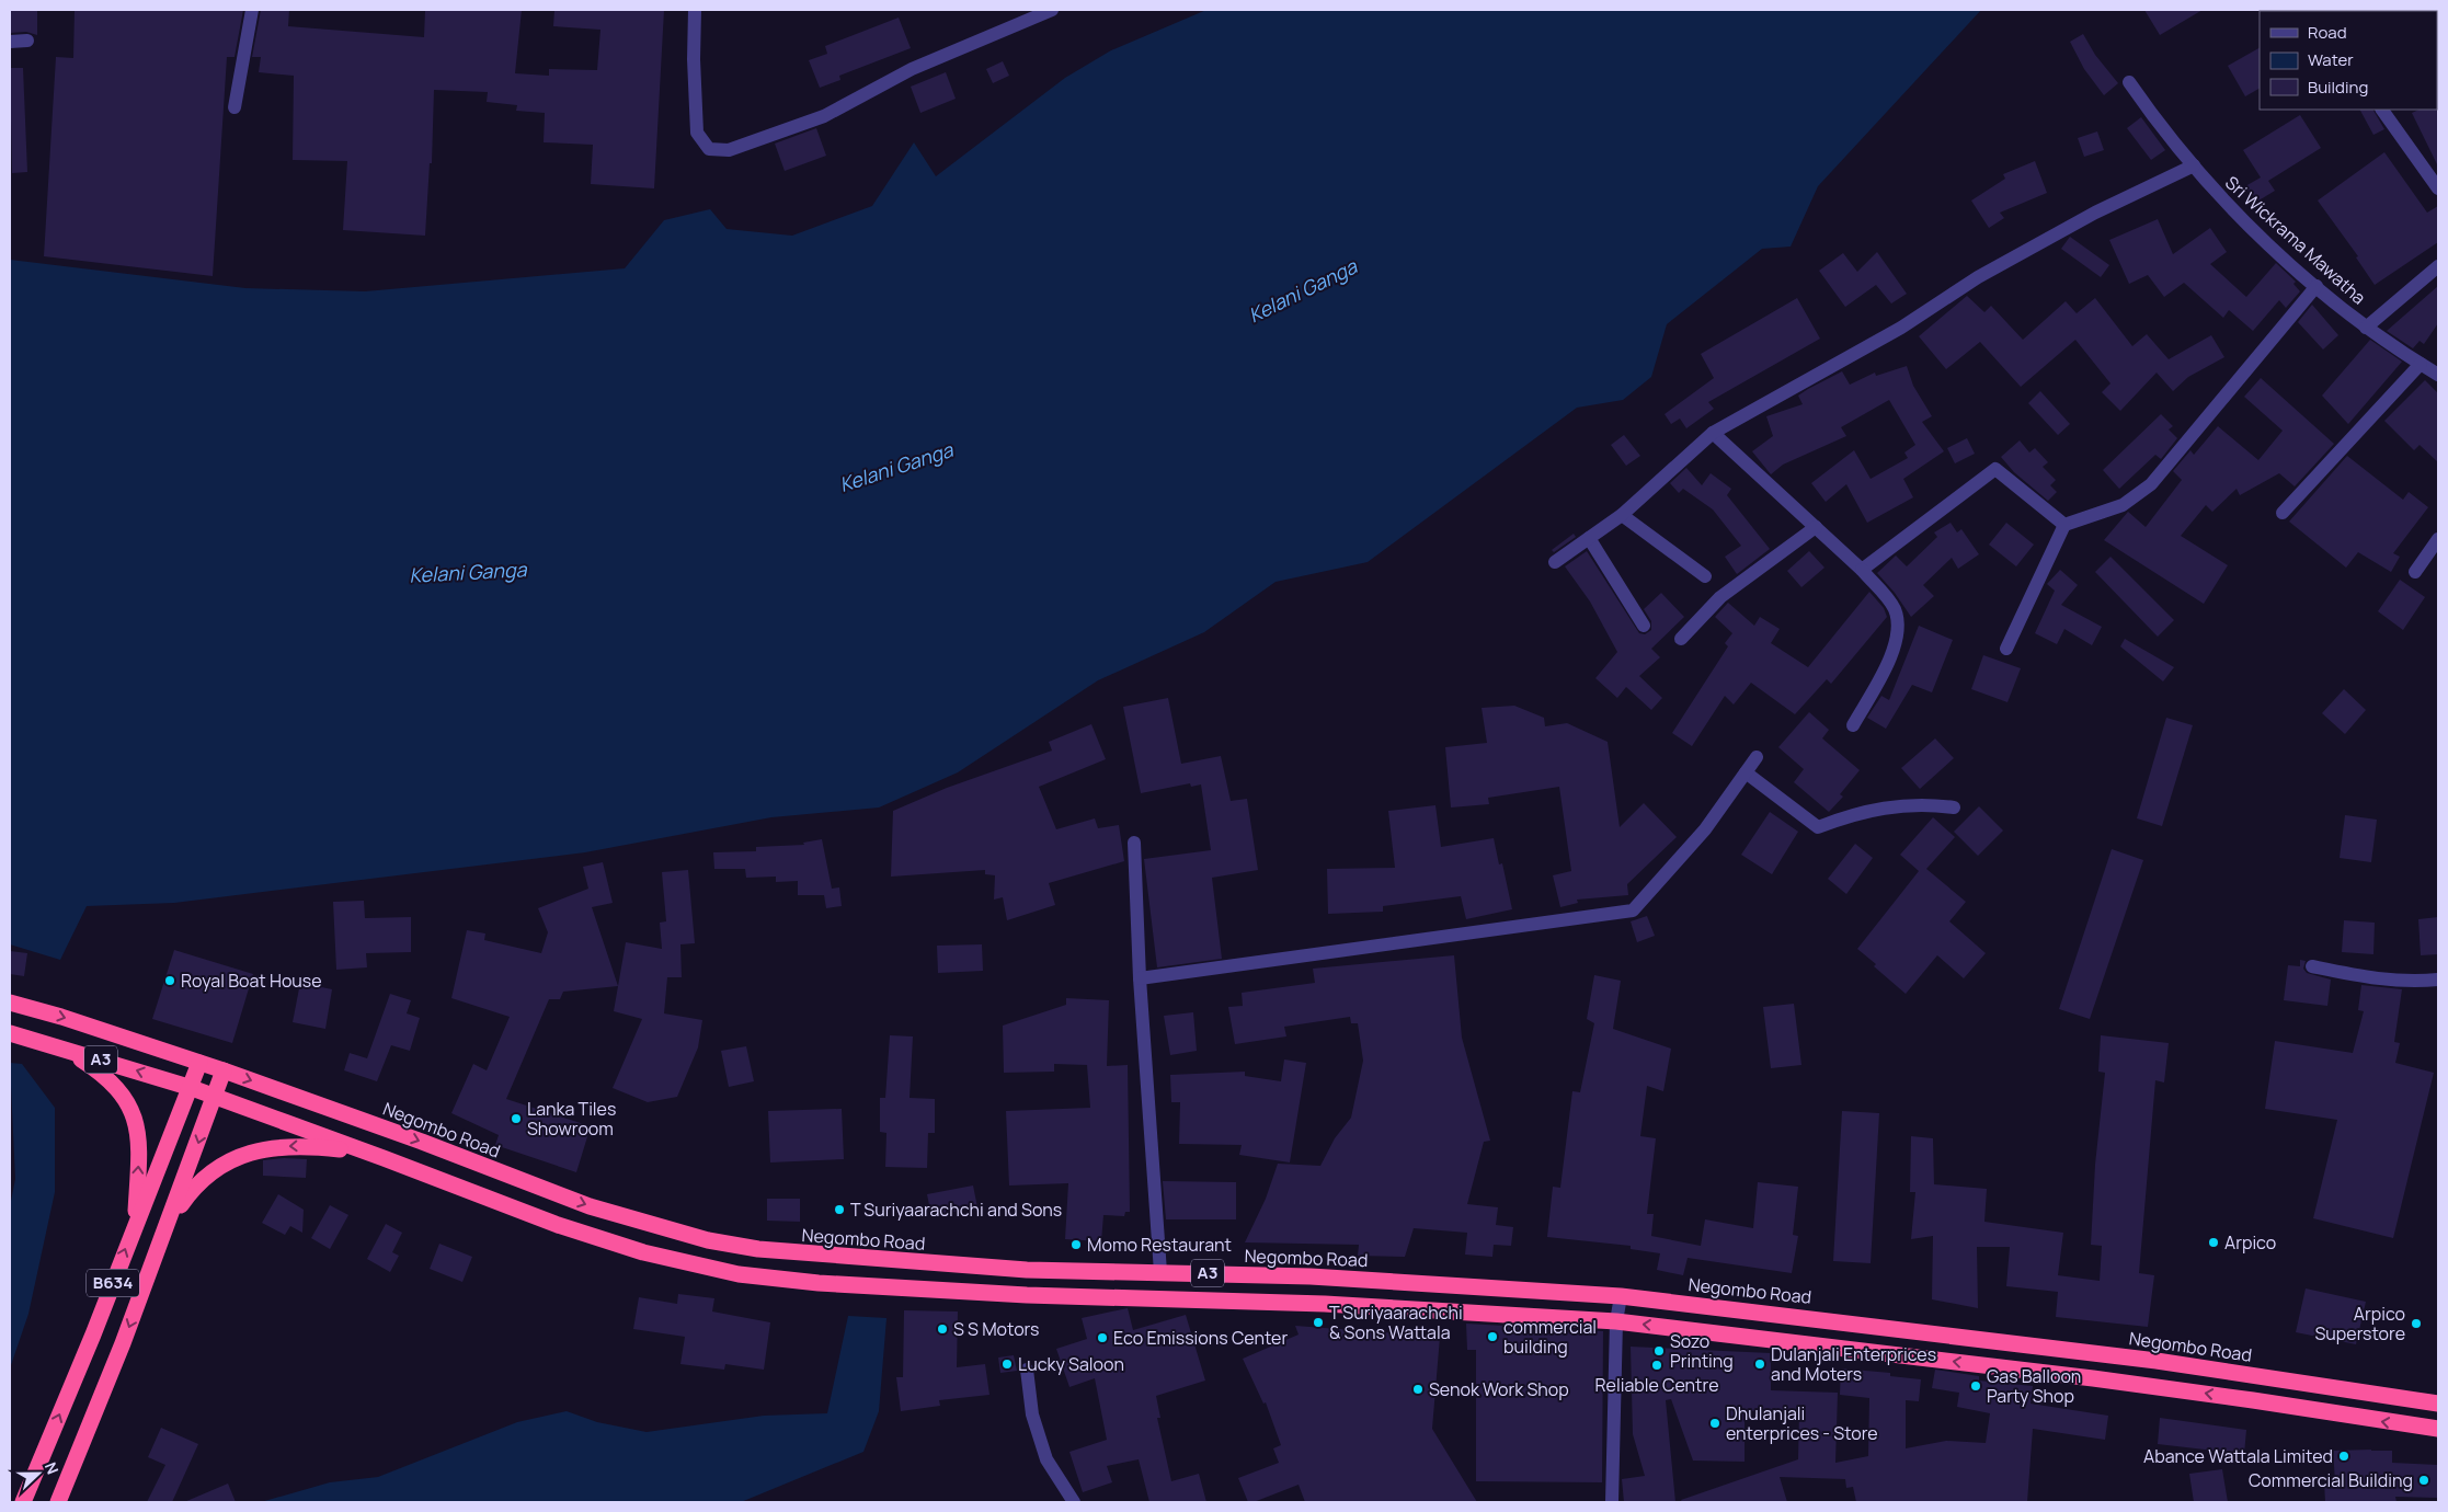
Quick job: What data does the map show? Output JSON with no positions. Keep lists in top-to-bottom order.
{
  "streets": {
    "highway": ["A3", "Negombo Road", "B634"],
    "street": ["Sri Wickrama Mawatha"]
  },
  "crossings": [
    ["A3", "B634"],
    ["Negombo Road", "B634"]
  ],
  "water": ["Kelani Ganga"],
  "places": [
    "Royal Boat House",
    "Lanka Tiles Showroom",
    "T Suriyaarachchi and Sons",
    "Arpico",
    "Momo Restaurant",
    "T Suriyaarachchi & Sons Wattala",
    "Arpico Superstore",
    "S S Motors",
    "commercial building",
    "Eco Emissions Center",
    "Sozo Printing",
    "Lucky Saloon",
    "Dulanjali Enterprices and Moters",
    "Reliable Centre",
    "Gas Balloon Party Shop",
    "Senok Work Shop",
    "Dhulanjali enterprices - Store",
    "Abance Wattala Limited",
    "Commercial Building"
  ],
  "legend": ["Road", "Water", "Building"],
  "north": "right"
}
